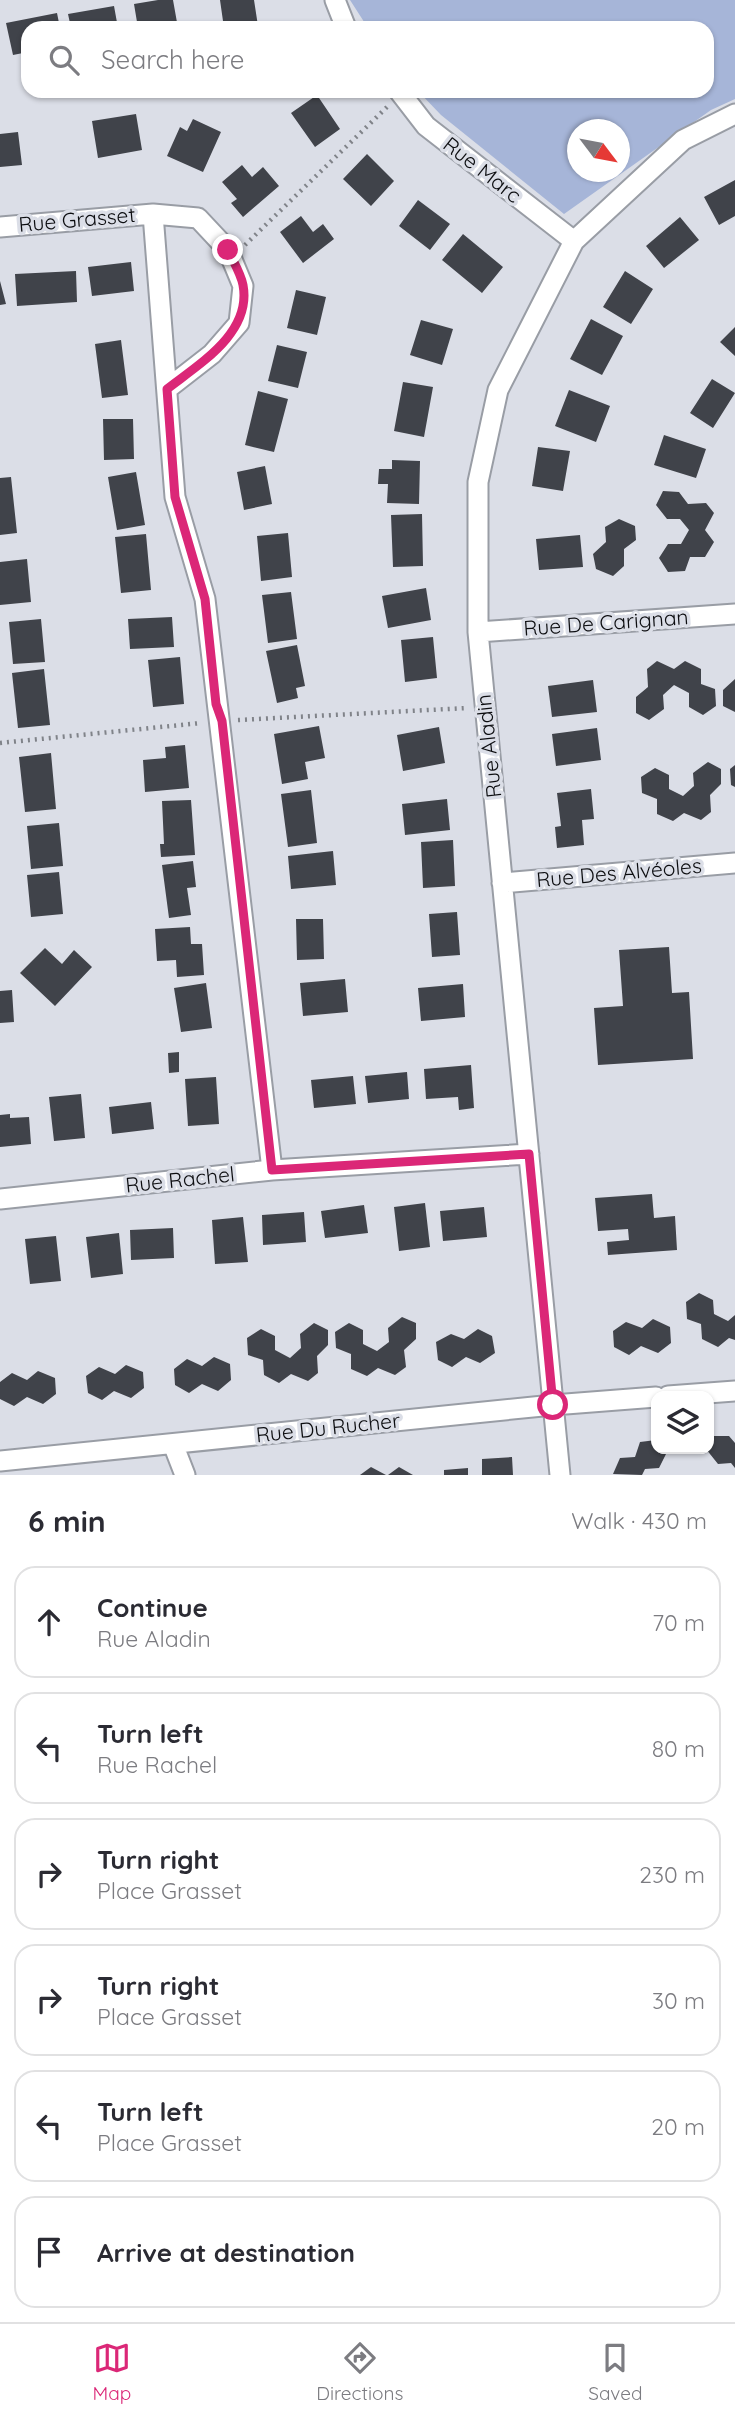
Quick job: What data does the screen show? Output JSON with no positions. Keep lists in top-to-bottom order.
{
  "streets": {
    "street": [
      "Rue Marc",
      "Rue Grasset",
      "Rue De Carignan",
      "Rue Aladin",
      "Rue Des Alvéoles",
      "Rue Rachel",
      "Rue Du Rucher"
    ]
  },
  "crossings": [
    ["Rue Marc", "Rue Aladin"],
    ["Rue De Carignan", "Rue Aladin"],
    ["Rue Aladin", "Rue Des Alvéoles"],
    ["Rue Aladin", "Rue Rachel"],
    ["Rue Aladin", "Rue Du Rucher"]
  ],
  "north": "bottom right",
  "page": {
    "search": "Search here",
    "heading": ["6 min", "Walk · 430 m"],
    "list": [
      ["Continue", "Rue Aladin", "70 m"],
      ["Turn left", "Rue Rachel", "80 m"],
      ["Turn right", "Place Grasset", "230 m"],
      ["Turn right", "Place Grasset", "30 m"],
      ["Turn left", "Place Grasset", "20 m"],
      "Arrive at destination"
    ],
    "nav": ["Map", "Directions", "Saved"]
  }
}
